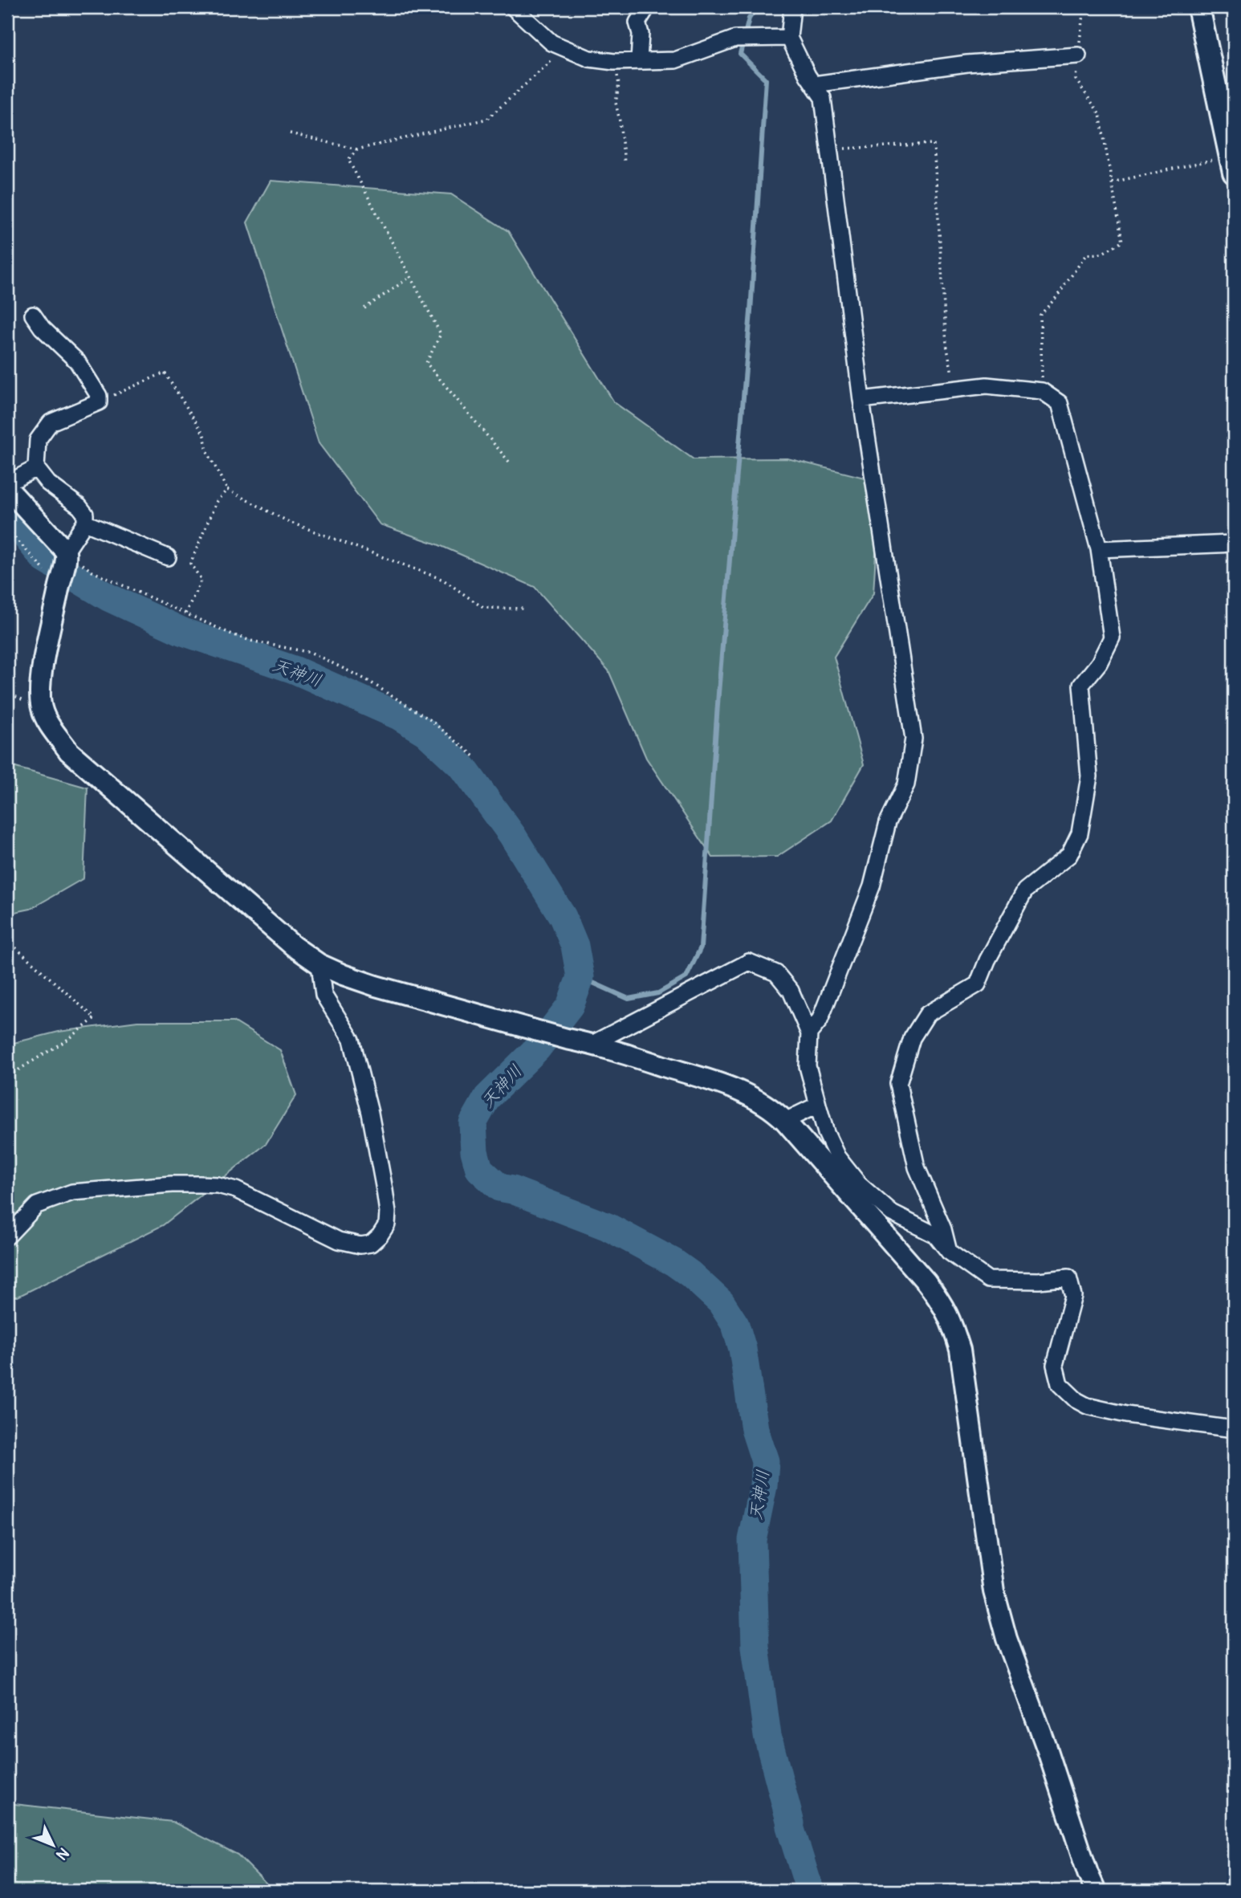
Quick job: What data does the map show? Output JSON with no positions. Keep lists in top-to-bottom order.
{
  "water": ["天神川"],
  "north": "bottom right"
}
